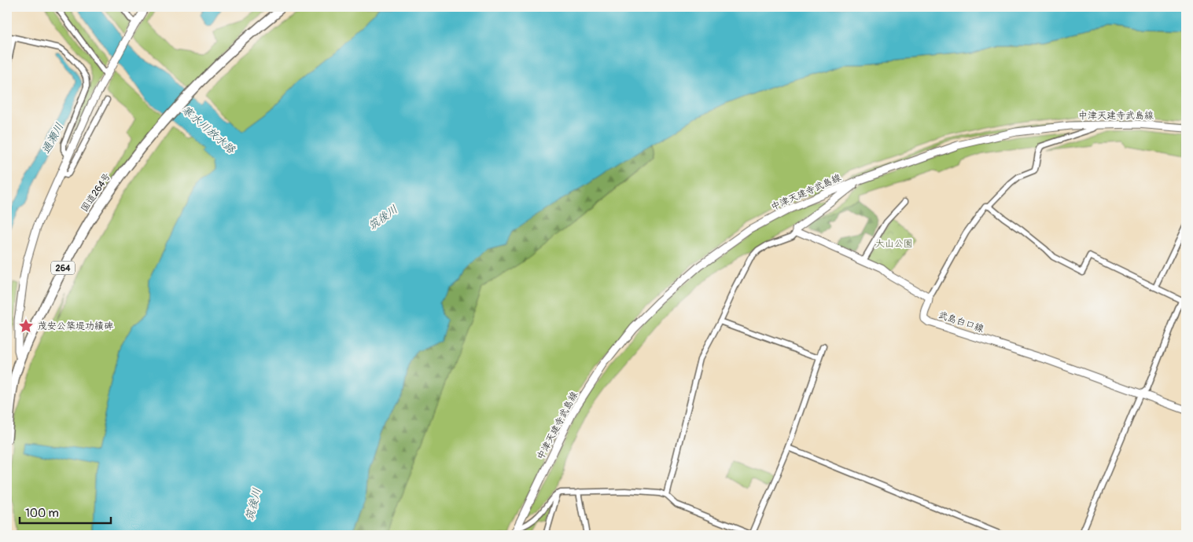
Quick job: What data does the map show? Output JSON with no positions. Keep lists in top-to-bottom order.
{
  "streets": {
    "highway": ["国道264号", "264"],
    "main road": ["中津天建寺武島線", "武島白口線"]
  },
  "water": ["寒水川放水路", "通瀬川", "筑後川"],
  "parks": ["大山公園"],
  "places": {
    "place": ["茂安公築堤功績碑"]
  },
  "scale_bar": "100 m"
}
